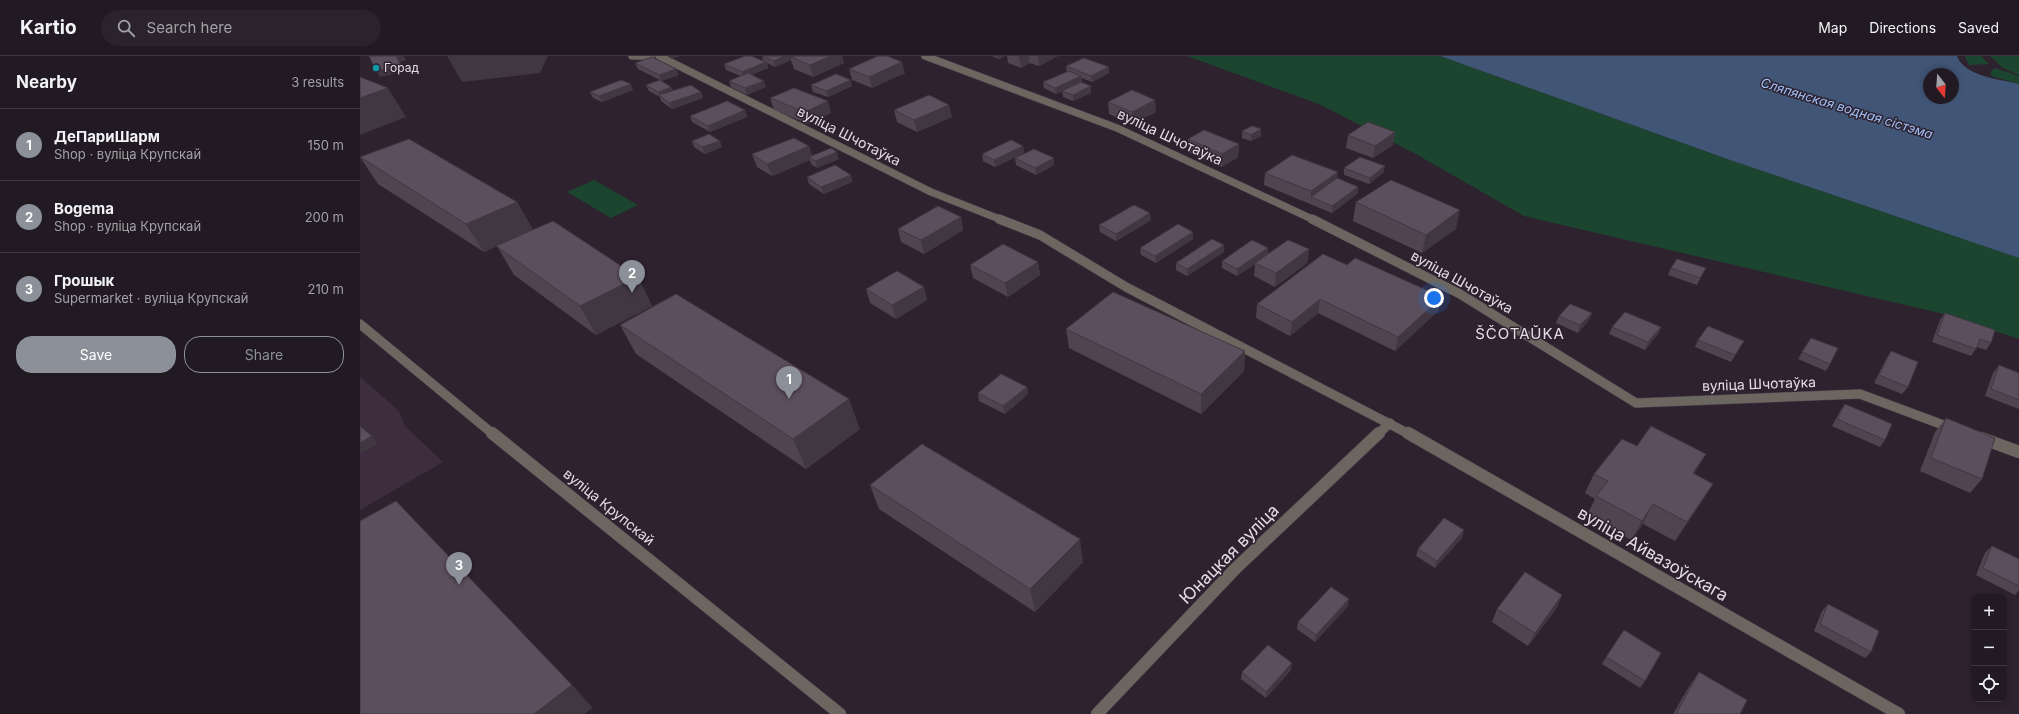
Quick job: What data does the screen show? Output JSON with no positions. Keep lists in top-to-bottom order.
{
  "streets": {
    "street": [
      "вуліца Шчотаўка",
      "вуліца Крупскай",
      "Юнацкая вуліца",
      "вуліца Айвазоўскага"
    ]
  },
  "crossings": [
    ["вуліца Шчотаўка", "Юнацкая вуліца"],
    ["вуліца Шчотаўка", "вуліца Айвазоўскага"],
    ["Юнацкая вуліца", "вуліца Айвазоўскага"]
  ],
  "districts": ["ŠČOTAŬKA"],
  "water": ["Сляпянская водная сістэма"],
  "places": ["Горад"],
  "north": "bottom",
  "page": {
    "header": "Kartio",
    "search": "Search here",
    "nav": ["Map", "Directions", "Saved"],
    "heading": ["Nearby", "3 results"],
    "list": [
      {
        "mark": "1",
        "name": "ДеПариШарм",
        "note": "Shop · вуліца Крупскай",
        "value": "150 m"
      },
      {
        "mark": "2",
        "name": "Bogema",
        "note": "Shop · вуліца Крупскай",
        "value": "200 m"
      },
      {
        "mark": "3",
        "name": "Грошык",
        "note": "Supermarket · вуліца Крупскай",
        "value": "210 m"
      }
    ],
    "pins": ["2", "1", "3"],
    "buttons": ["Save", "Share"],
    "map_buttons": ["+", "−"]
  }
}
